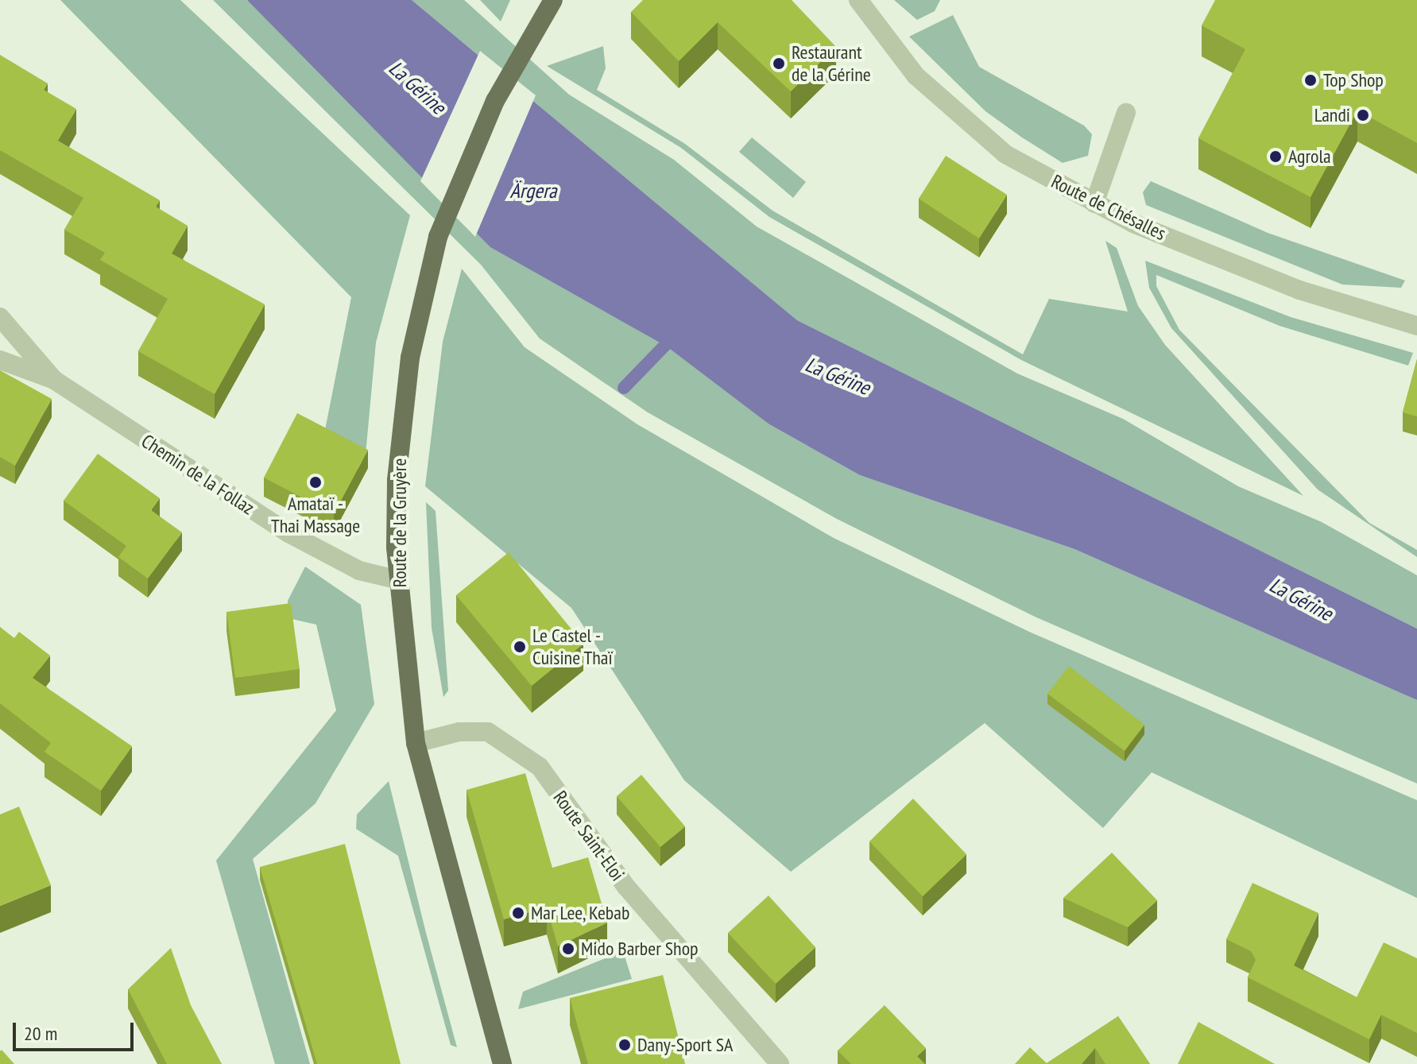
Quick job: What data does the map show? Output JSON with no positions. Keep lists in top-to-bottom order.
{
  "streets": {
    "main road": ["Route de la Gruyère"],
    "street": ["Route de Chésalles", "Chemin de la Follaz", "Route Saint-Eloi"]
  },
  "crossings": [
    ["Chemin de la Follaz", "Route de la Gruyère"],
    ["Route de la Gruyère", "Route Saint-Eloi"]
  ],
  "water": ["La Gérine", "Ärgera"],
  "places": [
    "Restaurant de la Gérine",
    "Top Shop",
    "Landi",
    "Agrola",
    "Amataï - Thai Massage",
    "Le Castel - Cuisine Thaï",
    "Mar Lee, Kebab",
    "Mido Barber Shop",
    "Dany-Sport SA"
  ],
  "scale_bar": "20 m"
}
